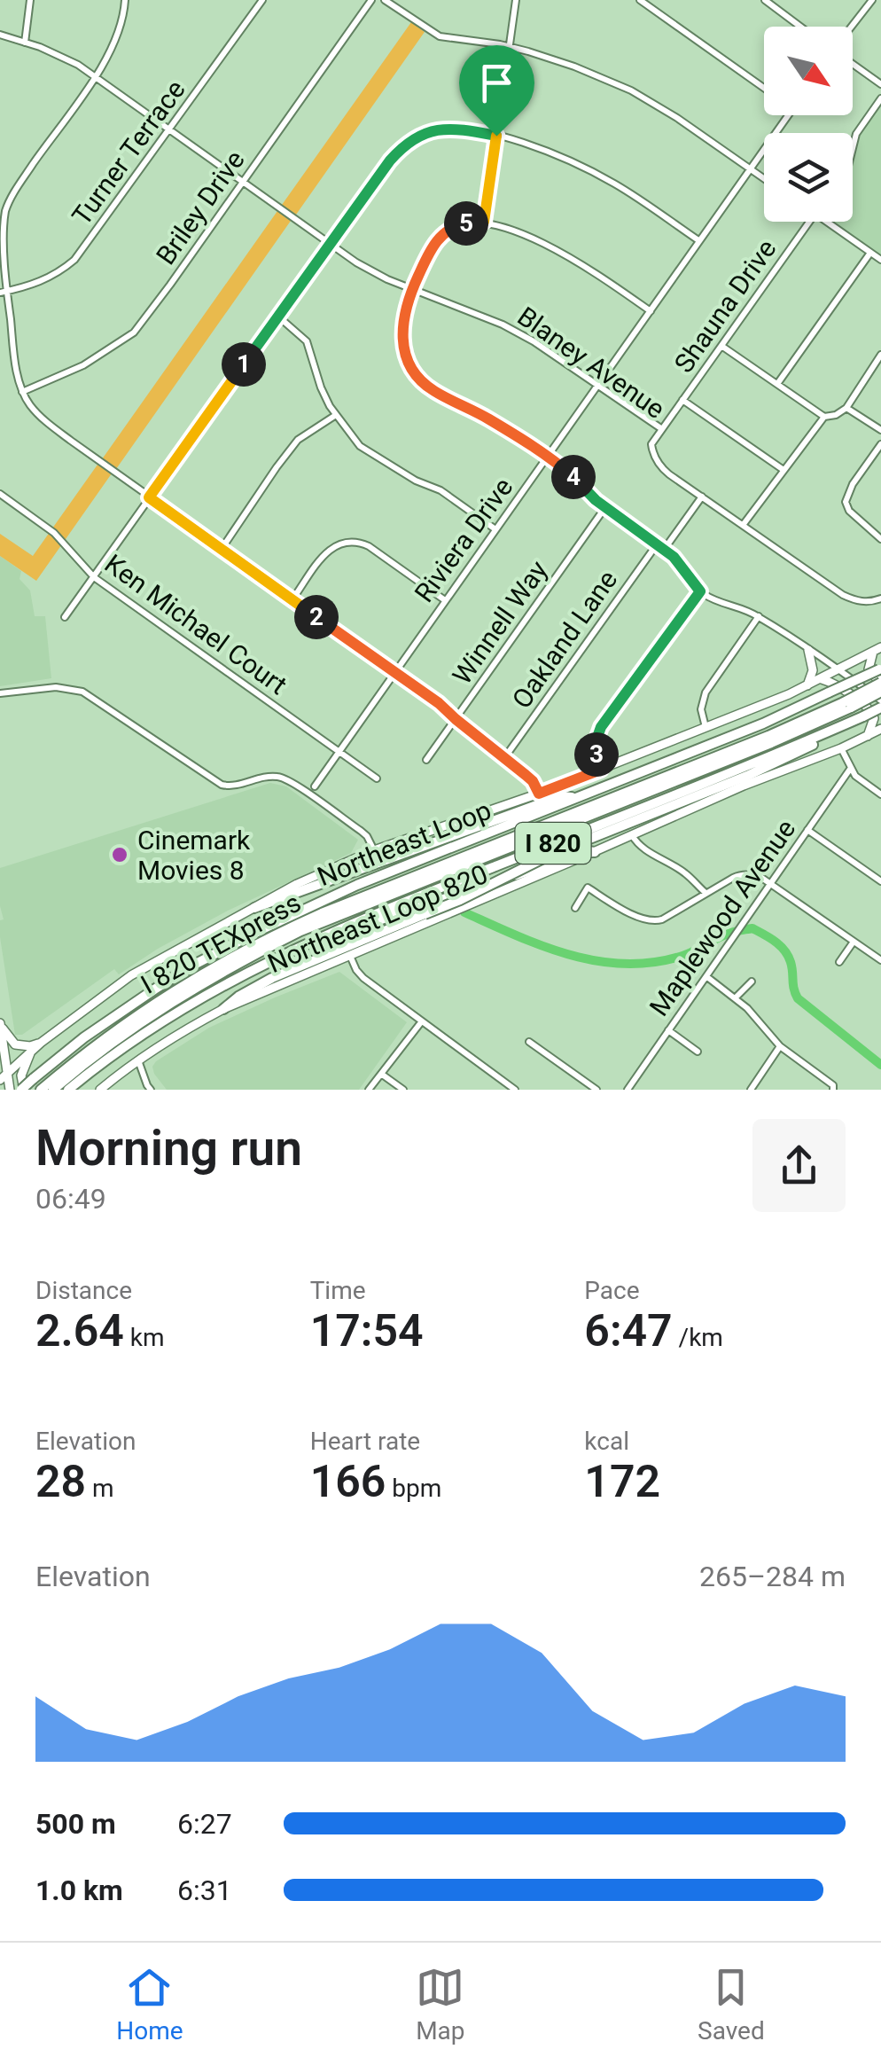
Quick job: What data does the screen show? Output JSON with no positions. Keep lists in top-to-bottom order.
{
  "streets": {
    "highway": ["Northeast Loop", "I 820", "I 820 TEXpress"],
    "main road": ["Northeast Loop 820"],
    "street": [
      "Turner Terrace",
      "Briley Drive",
      "Shauna Drive",
      "Blaney Avenue",
      "Riviera Drive",
      "Winnell Way",
      "Ken Michael Court",
      "Oakland Lane",
      "Maplewood Avenue"
    ]
  },
  "crossings": [
    ["Turner Terrace", "Blaney Avenue"],
    ["Briley Drive", "Blaney Avenue"],
    ["Shauna Drive", "Blaney Avenue"],
    ["Blaney Avenue", "Riviera Drive"],
    ["Riviera Drive", "Ken Michael Court"]
  ],
  "places": ["Cinemark Movies 8"],
  "north": "bottom right",
  "page": {
    "pins": [
      "5",
      "1",
      "4",
      "2",
      "3"
    ],
    "heading": ["Morning run", "06:49"],
    "stats": [
      ["Distance", "2.64 km"],
      ["Time", "17:54"],
      ["Pace", "6:47 /km"],
      ["Elevation", "28 m"],
      ["Heart rate", "166 bpm"],
      ["kcal", "172"]
    ],
    "chart": ["Elevation", "265–284 m"],
    "list": [
      {
        "name": "500 m",
        "note": "6:27"
      },
      {
        "name": "1.0 km",
        "note": "6:31"
      }
    ],
    "tabs": ["Home", "Map", "Saved"]
  }
}
